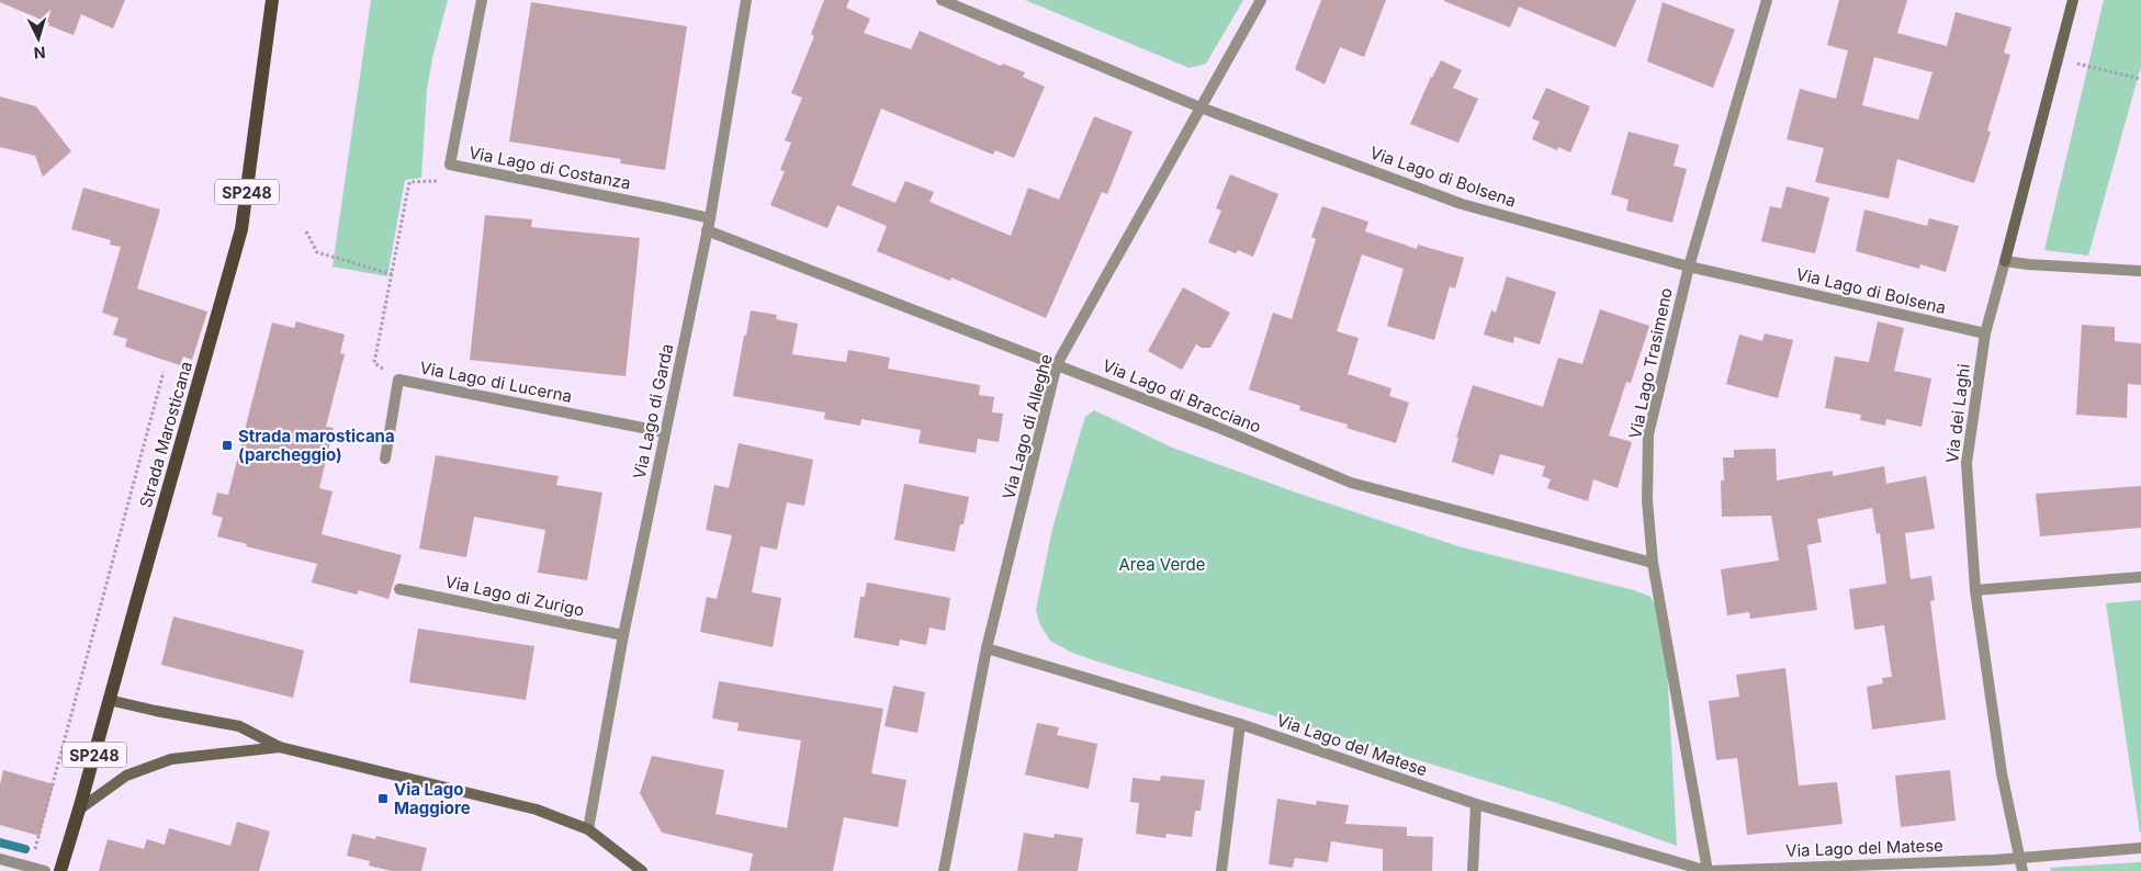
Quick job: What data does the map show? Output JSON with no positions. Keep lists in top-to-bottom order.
{
  "streets": {
    "main road": ["SP248", "Strada Marosticana"],
    "street": [
      "Via Lago di Costanza",
      "Via Lago di Bolsena",
      "Via Lago Trasimeno",
      "Via Lago di Lucerna",
      "Via Lago di Bracciano",
      "Via Lago di Garda",
      "Via dei Laghi",
      "Via Lago di Alleghe",
      "Via Lago di Zurigo",
      "Via Lago del Matese"
    ]
  },
  "crossings": [
    ["Via Lago di Costanza", "Via Lago di Bracciano"],
    ["Via Lago di Costanza", "Via Lago di Garda"],
    ["Via Lago di Bolsena", "Via Lago Trasimeno"],
    ["Via Lago di Bolsena", "Via dei Laghi"],
    ["Via Lago di Bolsena", "Via Lago di Alleghe"],
    ["Via Lago Trasimeno", "Via Lago di Bracciano"],
    ["Via Lago Trasimeno", "Via Lago del Matese"],
    ["Via Lago di Lucerna", "Via Lago di Garda"],
    ["Via Lago di Bracciano", "Via Lago di Garda"],
    ["Via Lago di Bracciano", "Via Lago di Alleghe"],
    ["Via Lago di Garda", "Via Lago di Zurigo"],
    ["Via dei Laghi", "Via Lago del Matese"],
    ["Via Lago di Alleghe", "Via Lago del Matese"]
  ],
  "parks": ["Area Verde"],
  "places": {
    "transit": ["Strada marosticana (parcheggio)", "Via Lago Maggiore"]
  },
  "north": "bottom"
}
